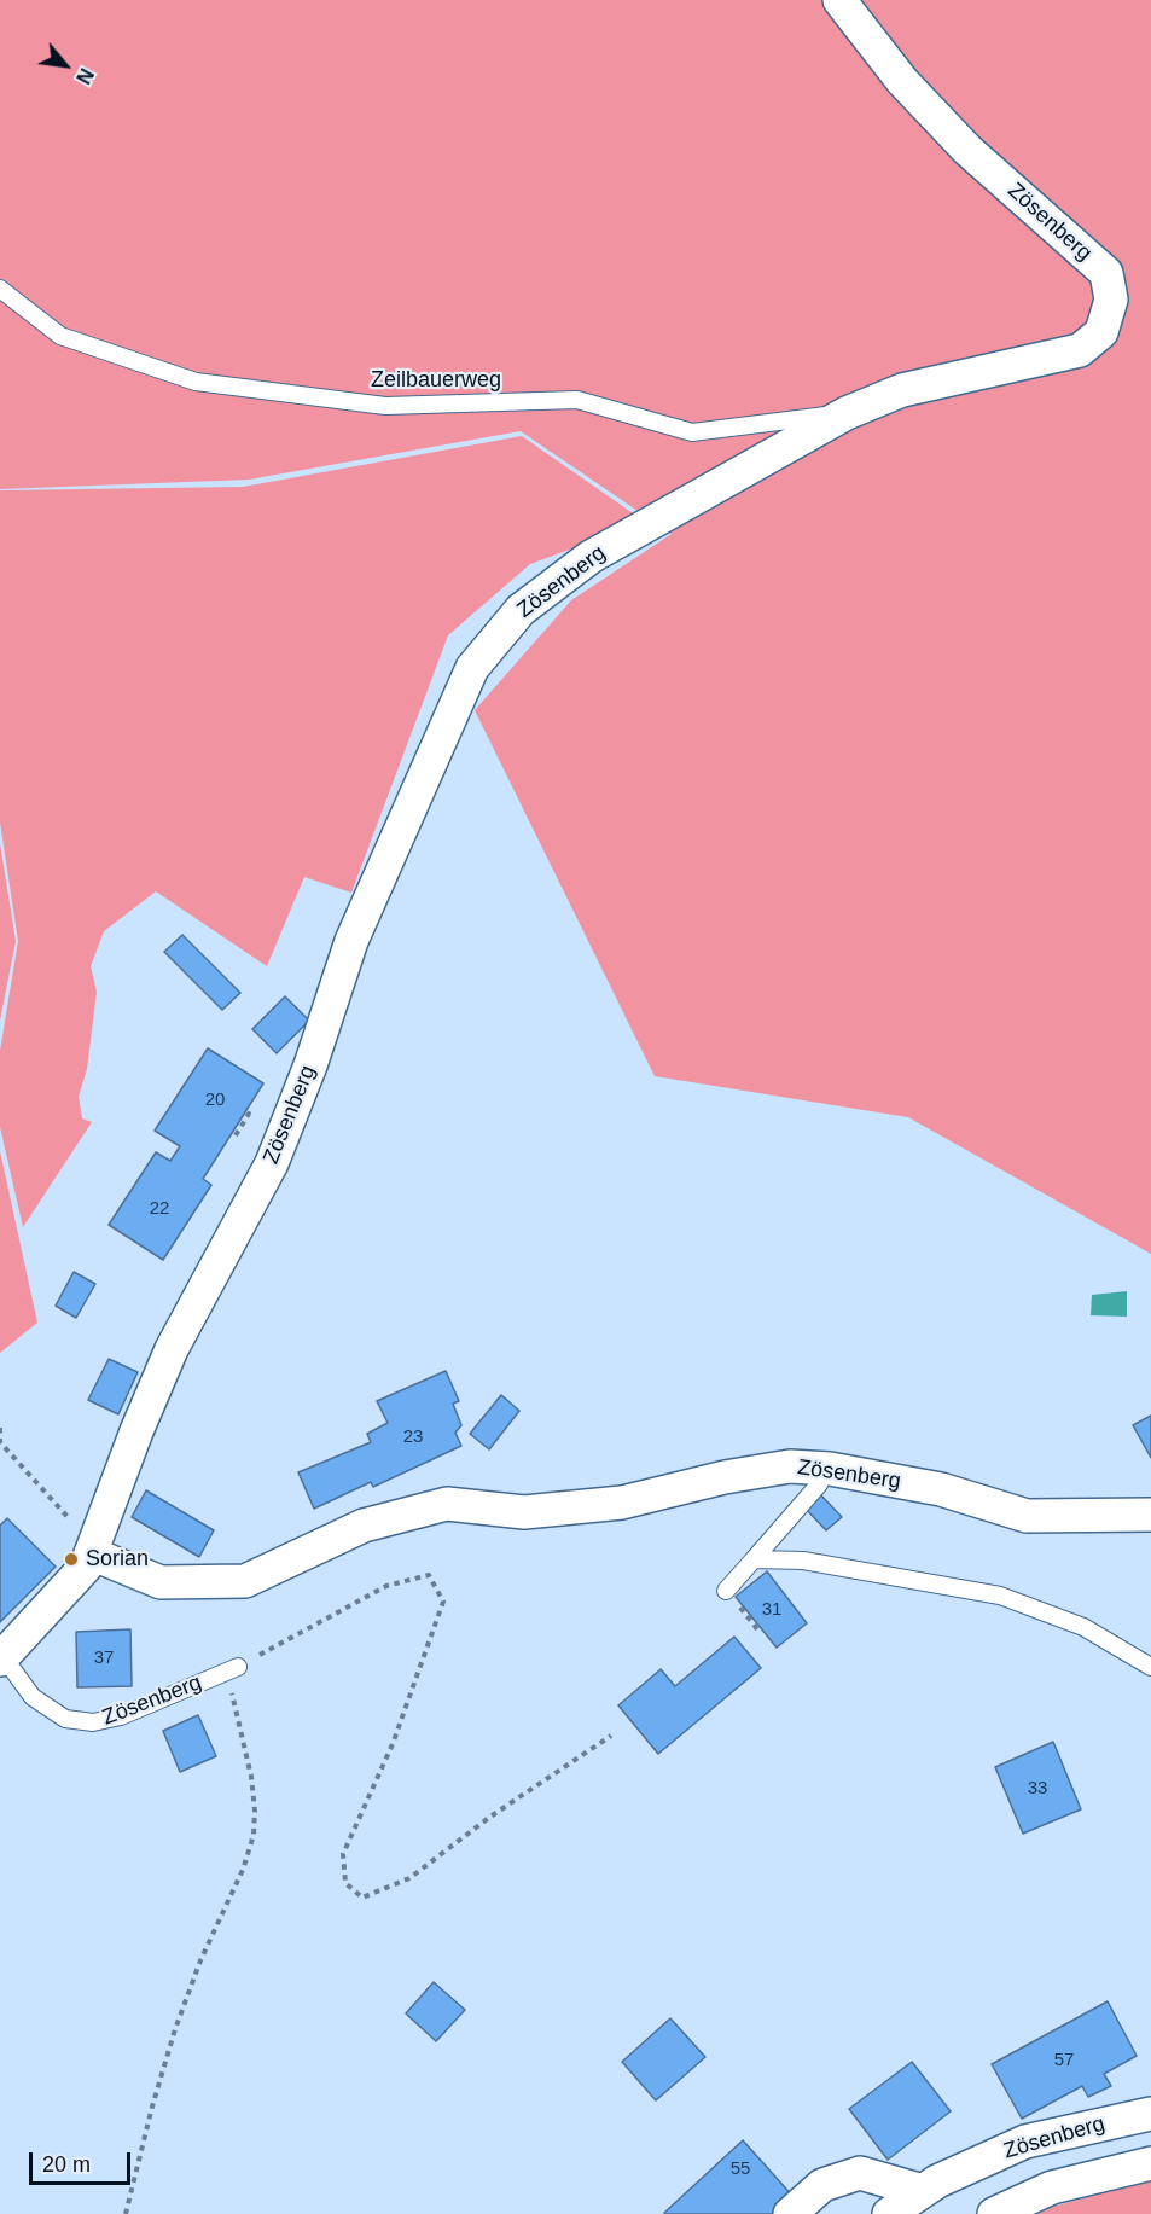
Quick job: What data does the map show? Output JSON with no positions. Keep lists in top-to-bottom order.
{
  "streets": {
    "street": ["Zösenberg"],
    "lane": ["Zeilbauerweg"]
  },
  "crossings": [
    ["Zösenberg", "Zeilbauerweg"]
  ],
  "places": ["Sorian"],
  "house_numbers": [
    "20",
    "22",
    "23",
    "31",
    "37",
    "33",
    "57",
    "55"
  ],
  "scale_bar": "20 m",
  "north": "bottom right"
}
